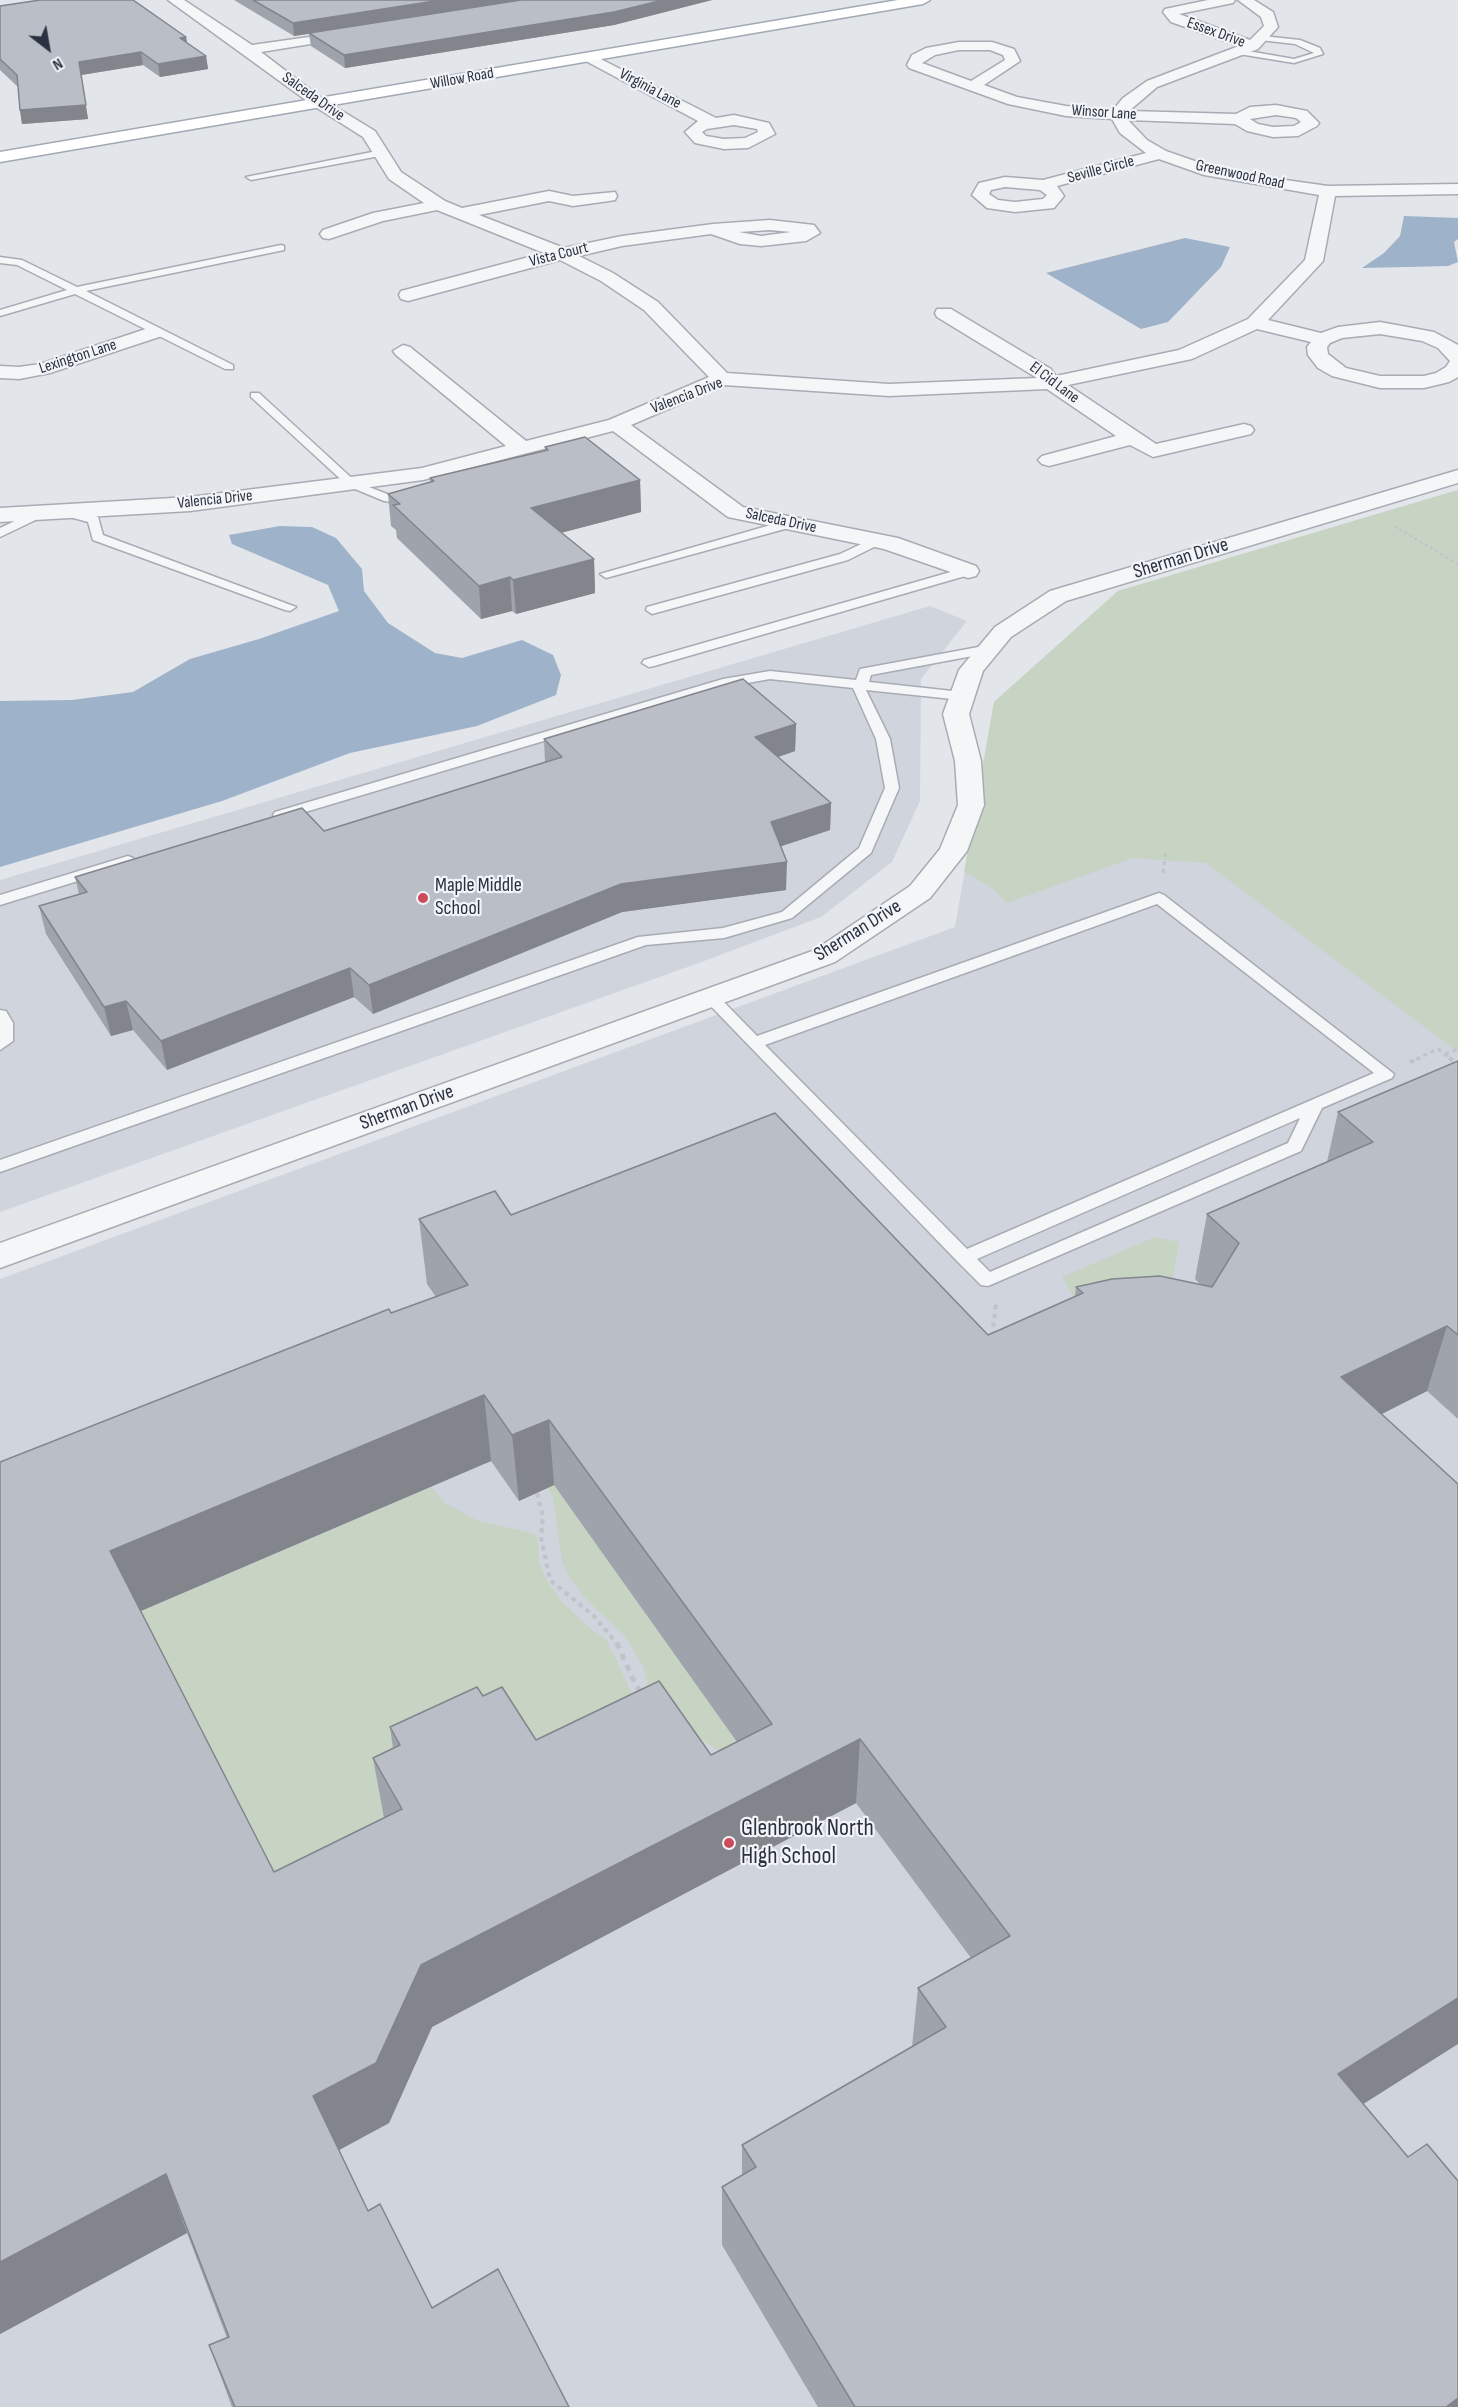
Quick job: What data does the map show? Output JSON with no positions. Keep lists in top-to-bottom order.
{
  "streets": {
    "main road": ["Willow Road"],
    "street": [
      "Essex Drive",
      "Virginia Lane",
      "Salceda Drive",
      "Winsor Lane",
      "Seville Circle",
      "Greenwood Road",
      "Vista Court",
      "Lexington Lane",
      "El Cid Lane",
      "Valencia Drive",
      "Sherman Drive"
    ]
  },
  "crossings": [
    ["Willow Road", "Virginia Lane"],
    ["Willow Road", "Salceda Drive"],
    ["Salceda Drive", "Vista Court"],
    ["Salceda Drive", "Valencia Drive"],
    ["Winsor Lane", "Greenwood Road"],
    ["Seville Circle", "Greenwood Road"],
    ["Greenwood Road", "Valencia Drive"],
    ["El Cid Lane", "Valencia Drive"]
  ],
  "places": ["Maple Middle School", "Glenbrook North High School"],
  "north": "bottom right"
}
